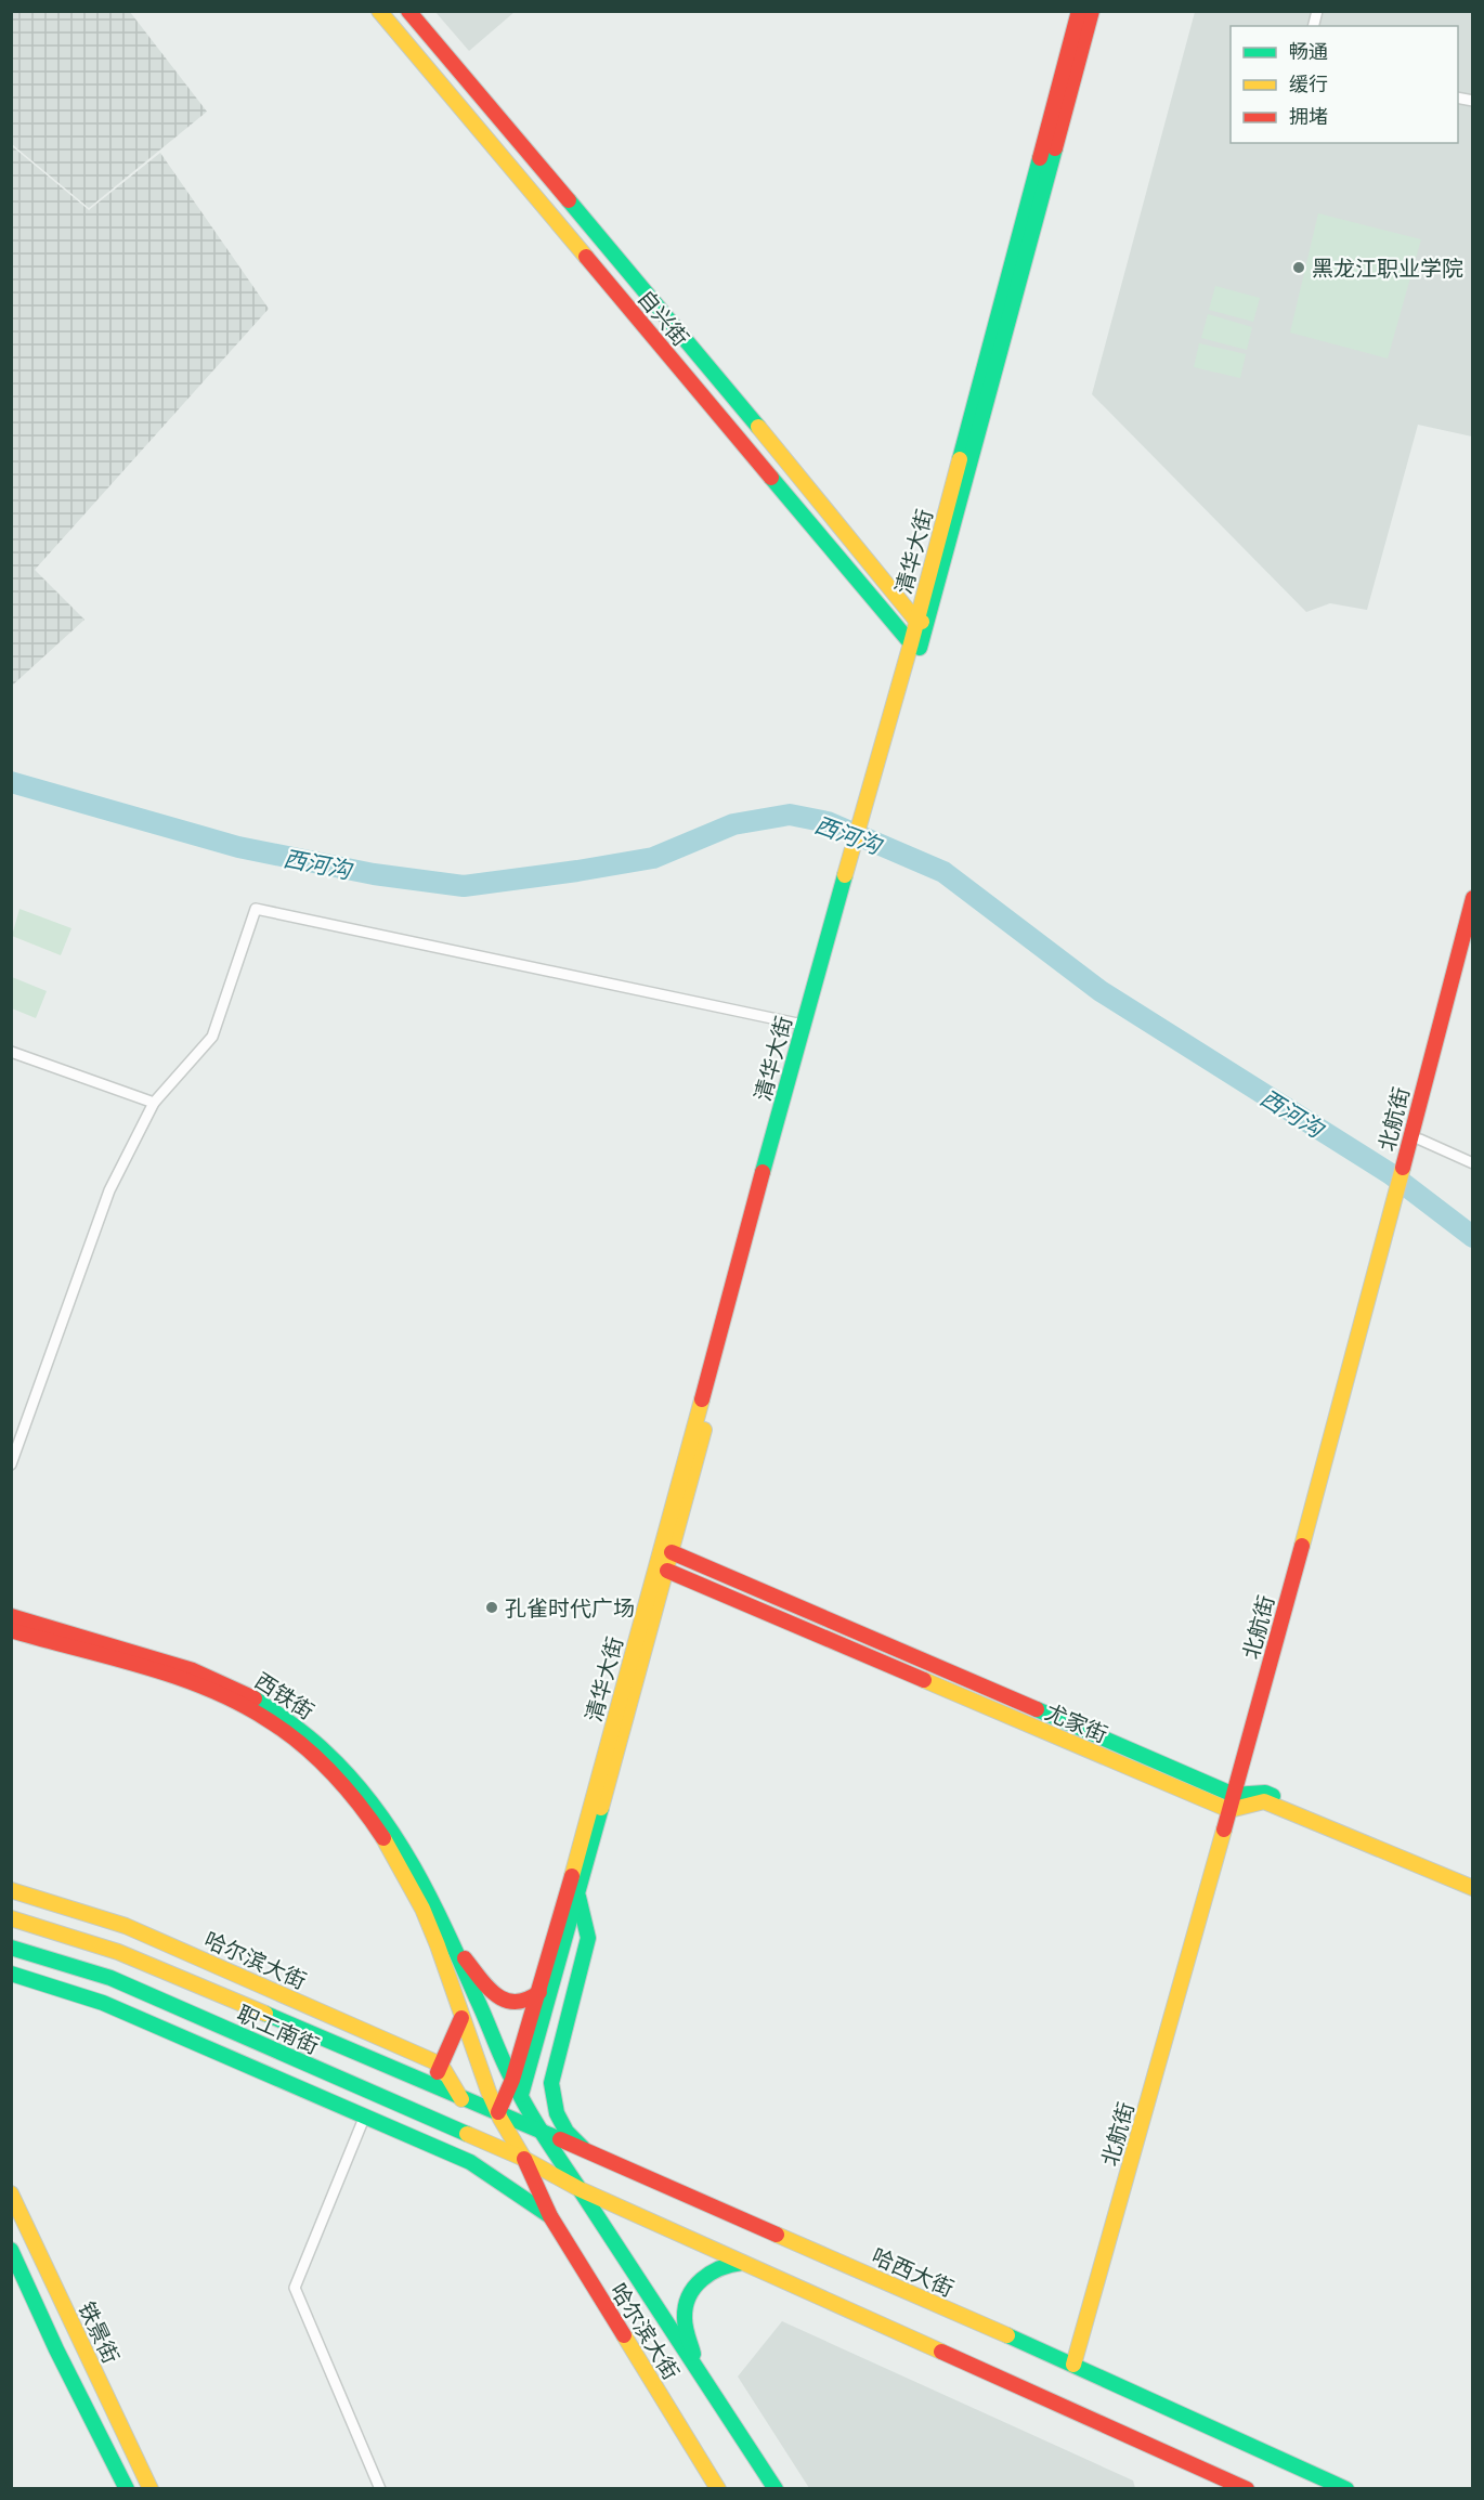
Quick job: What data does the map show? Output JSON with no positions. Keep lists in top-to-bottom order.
{
  "streets": {
    "main road": [
      "自兴街",
      "清华大街",
      "北航街",
      "西铁街",
      "尤家街",
      "哈尔滨大街",
      "职工南街",
      "哈西大街",
      "铁景街"
    ]
  },
  "crossings": [
    ["自兴街", "清华大街"],
    ["清华大街", "尤家街"],
    ["清华大街", "哈尔滨大街"],
    ["清华大街", "哈西大街"],
    ["北航街", "尤家街"],
    ["北航街", "哈西大街"],
    ["西铁街", "哈尔滨大街"],
    ["哈尔滨大街", "职工南街"],
    ["哈尔滨大街", "哈西大街"],
    ["职工南街", "哈西大街"]
  ],
  "water": ["西河沟"],
  "places": ["黑龙江职业学院", "孔雀时代广场"],
  "legend": ["畅通", "缓行", "拥堵"]
}
